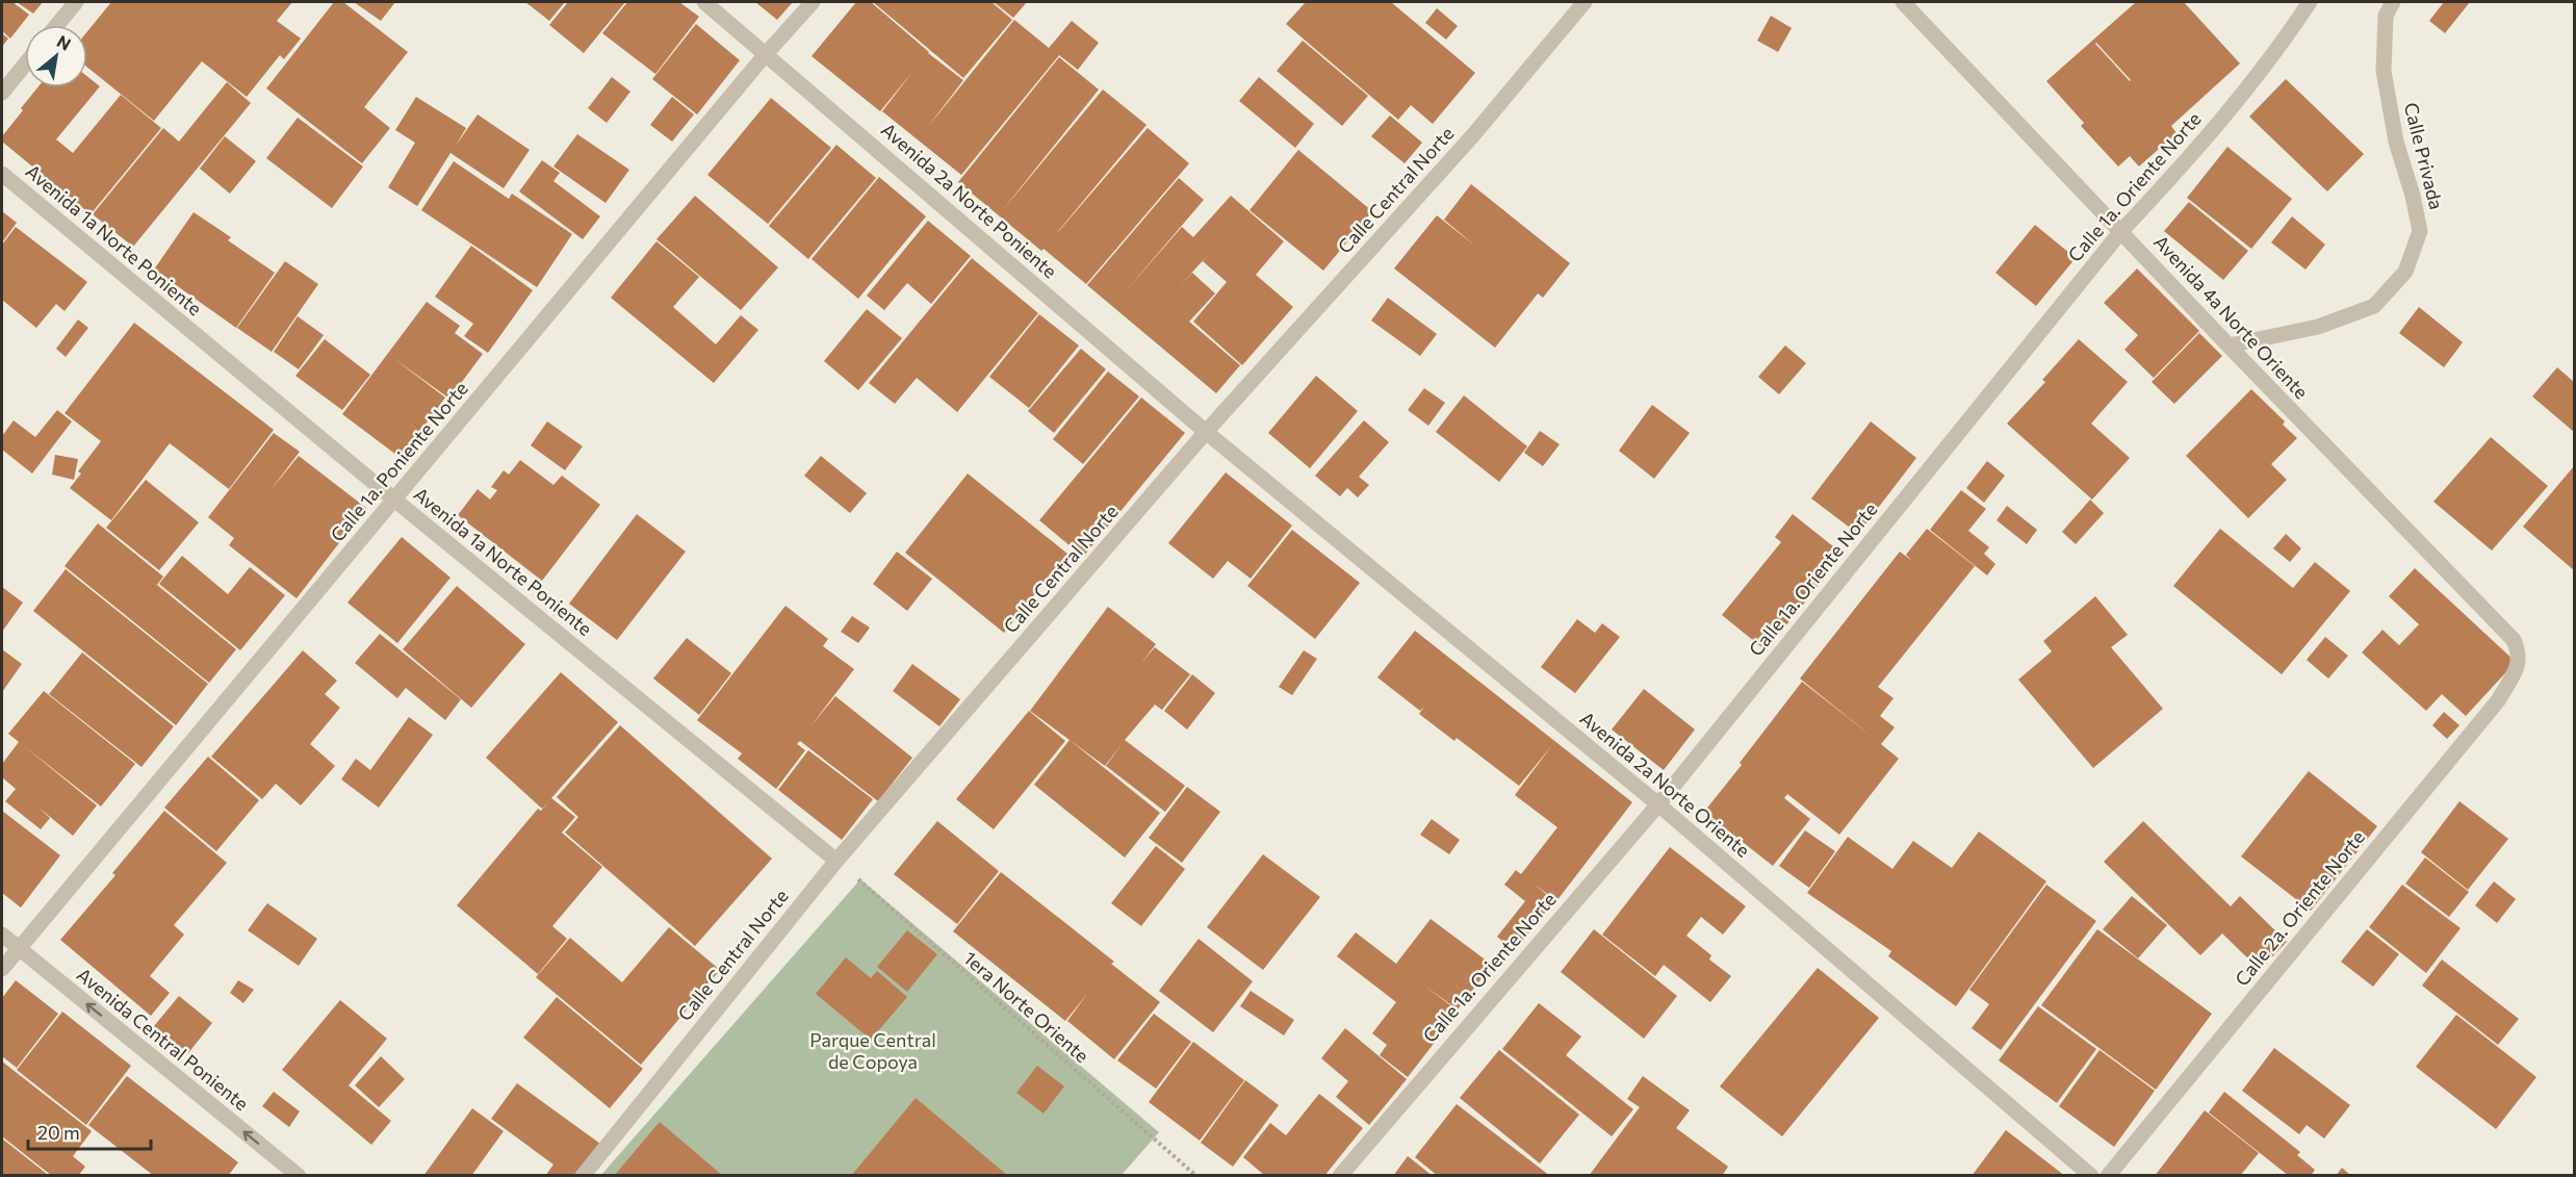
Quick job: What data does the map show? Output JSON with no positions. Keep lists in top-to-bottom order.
{
  "streets": {
    "street": [
      "Calle Privada",
      "Calle 1a. Oriente Norte",
      "Calle Central Norte",
      "Avenida 2a Norte Poniente",
      "Avenida 1a Norte Poniente",
      "Avenida 4a Norte Oriente",
      "Calle 1a. Poniente Norte",
      "Avenida 2a Norte Oriente",
      "Calle 2a. Oriente Norte",
      "Avenida Central Poniente"
    ],
    "path": ["1era Norte Oriente"]
  },
  "crossings": [
    ["Calle Privada", "Avenida 4a Norte Oriente"],
    ["Calle 1a. Oriente Norte", "Avenida 4a Norte Oriente"],
    ["Calle 1a. Oriente Norte", "Avenida 2a Norte Oriente"],
    ["Calle Central Norte", "Avenida 2a Norte Poniente"],
    ["Calle Central Norte", "Avenida 1a Norte Poniente"],
    ["Calle Central Norte", "Avenida 2a Norte Oriente"],
    ["Calle Central Norte", "1era Norte Oriente"],
    ["Avenida 2a Norte Poniente", "Calle 1a. Poniente Norte"],
    ["Avenida 2a Norte Poniente", "Avenida 2a Norte Oriente"],
    ["Avenida 1a Norte Poniente", "Calle 1a. Poniente Norte"],
    ["Avenida 1a Norte Poniente", "1era Norte Oriente"],
    ["Avenida 4a Norte Oriente", "Calle 2a. Oriente Norte"],
    ["Calle 1a. Poniente Norte", "Avenida Central Poniente"]
  ],
  "one_way": ["Avenida Central Poniente"],
  "parks": ["Parque Central de Copoya"],
  "scale_bar": "20 m",
  "north": "top right"
}
